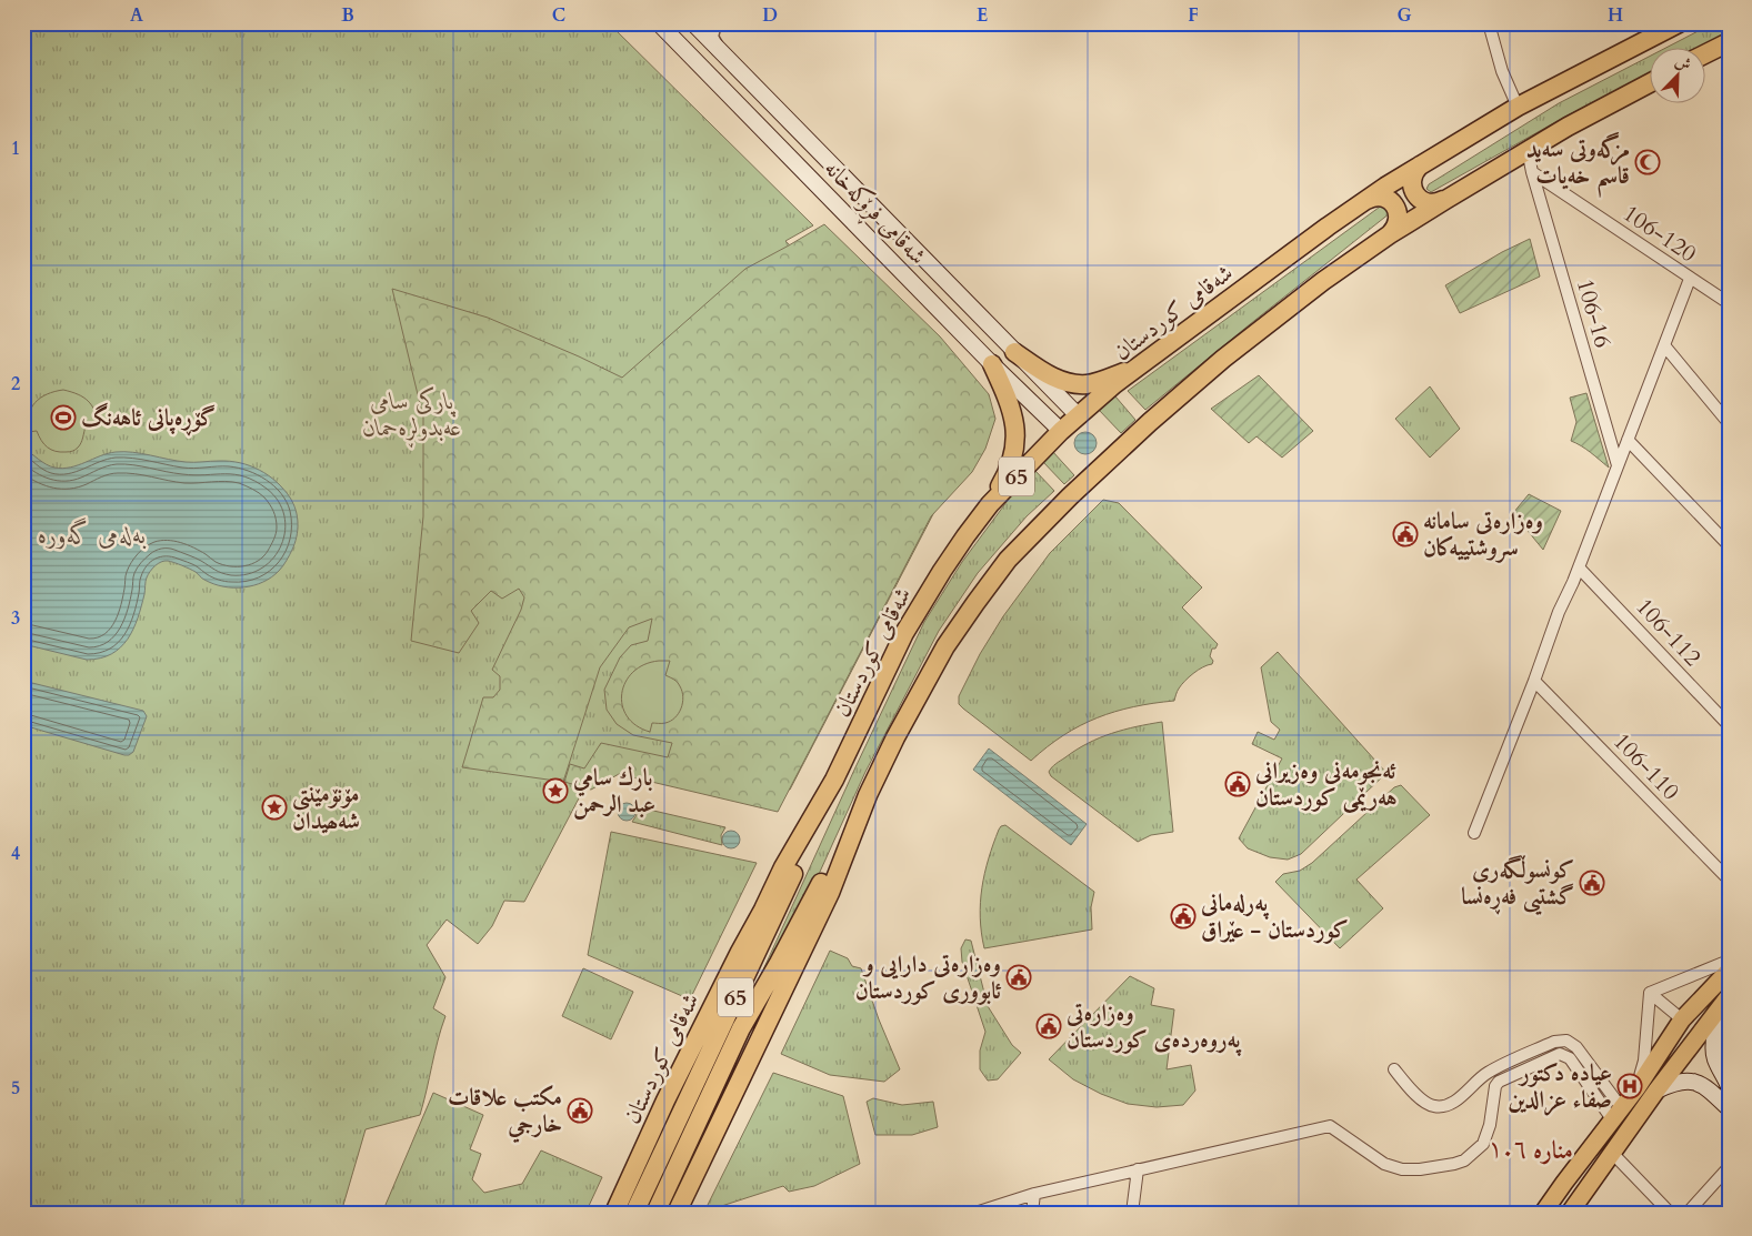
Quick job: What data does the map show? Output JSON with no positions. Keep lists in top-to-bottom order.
{
  "streets": {
    "highway": ["شەقامی کوردستان", "65"],
    "main road": ["شەقامی فڕۆکەخانە"],
    "street": [
      "106-120",
      "106-16",
      "106-112",
      "106-110"
    ]
  },
  "crossings": [
    ["شەقامی فڕۆکەخانە", "شەقامی کوردستان"],
    ["106-120", "106-16"]
  ],
  "districts": ["منارە ١٠٦"],
  "water": ["بەلەمی گەورە"],
  "parks": ["پارکی سامی عەبدولڕەحمان"],
  "places": {
    "mosque": ["مزگەوتی سەید قاسم خەیات"],
    "sports": ["گۆڕەپانی ئاهەنگ"],
    "public building": [
      "وەزارەتی سامانە سروشتییەکان",
      "ئەنجومەنی وەزیرانی هەرێمی کوردستان",
      "کونسوڵگەری گشتیی فەڕەنسا",
      "پەرلەمانی کوردستان - عێراق",
      "وەزارەتی دارایی و ئابووری کوردستان",
      "وەزارەتی پەروەردەی کوردستان",
      "مكتب علاقات خارجي"
    ],
    "place": ["بارك سامي عبد الرحمن", "مۆنۆمێنتی شەھیدان"],
    "hospital": ["عياده دكتور صفاء عزالدين"]
  },
  "north": "top right",
  "grid": {
    "columns": [
      "A",
      "B",
      "C",
      "D",
      "E",
      "F",
      "G",
      "H"
    ],
    "rows": [
      "1",
      "2",
      "3",
      "4",
      "5"
    ]
  }
}
